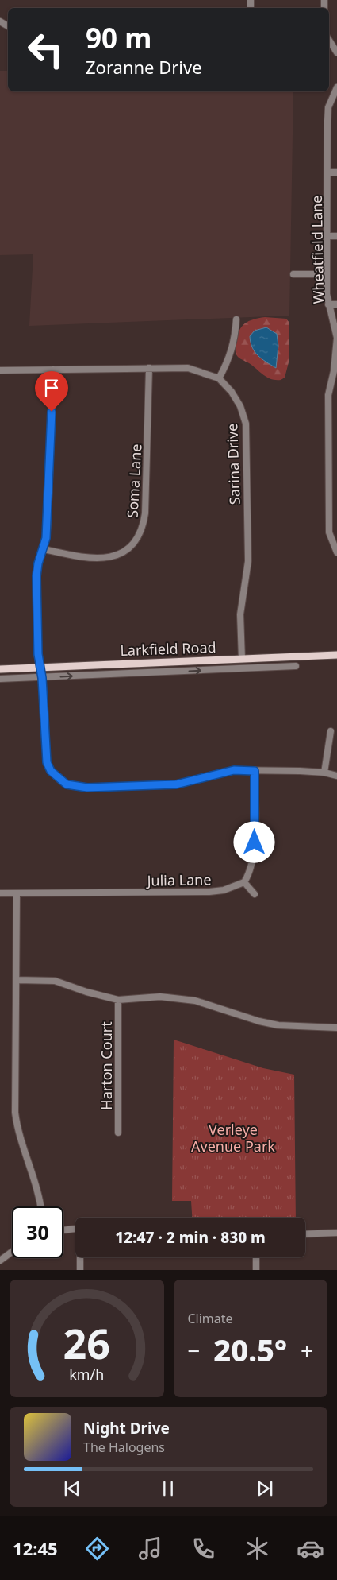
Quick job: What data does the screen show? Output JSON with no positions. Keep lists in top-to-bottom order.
{
  "streets": {
    "main road": ["Larkfield Road"],
    "street": [
      "Wheatfield Lane",
      "Sarina Drive",
      "Soma Lane",
      "Julia Lane",
      "Harton Court"
    ]
  },
  "crossings": [
    ["Sarina Drive", "Soma Lane"],
    ["Sarina Drive", "Larkfield Road"]
  ],
  "parks": ["Verleye Avenue Park"],
  "page": {
    "turn": ["90 m", "Zoranne Drive"],
    "limit": "30",
    "trip": "12:47 · 2 min · 830 m",
    "tile": "Climate",
    "heat": ["−", "20.5°", "+"],
    "song": ["Night Drive", "The Halogens"],
    "tabs": "12:45",
    "gauge": ["26", "km/h"]
  }
}
